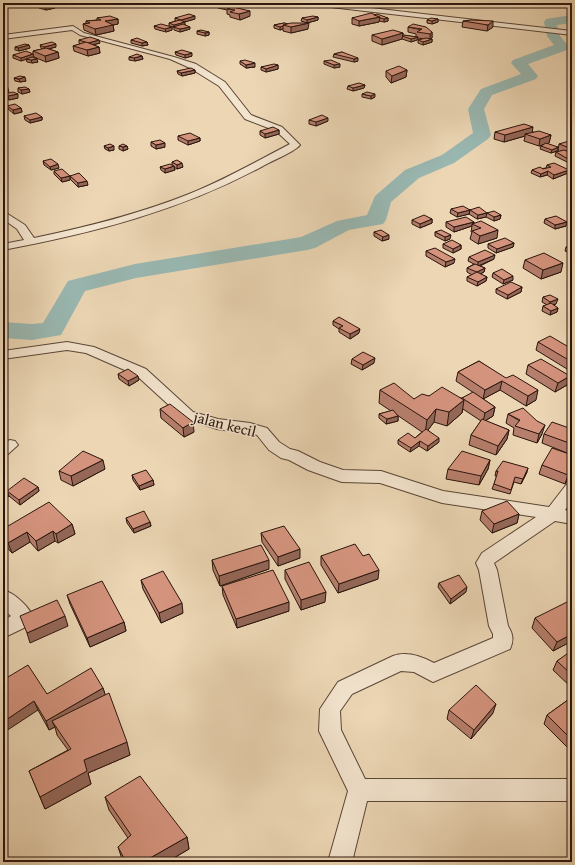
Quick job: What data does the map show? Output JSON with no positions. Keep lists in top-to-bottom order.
{
  "streets": {
    "street": ["jalan kecil"]
  }
}
